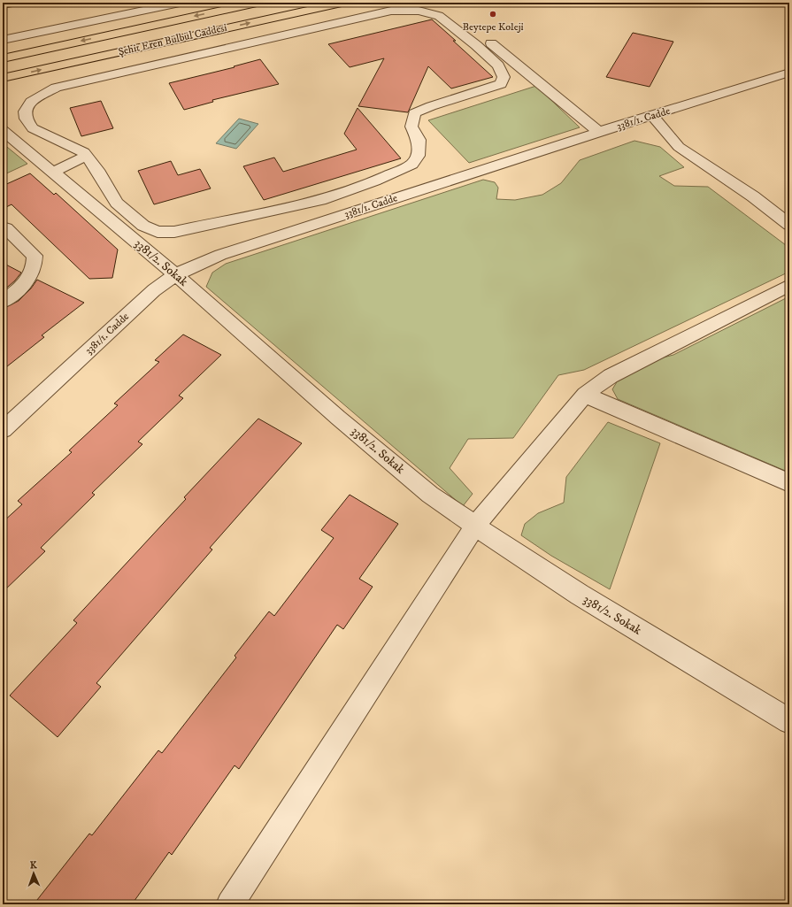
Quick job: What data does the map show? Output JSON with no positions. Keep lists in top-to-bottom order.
{
  "streets": {
    "main road": ["Şehit Eren Bülbül Caddesi"],
    "street": ["3381/1. Cadde", "3381/2. Sokak"]
  },
  "crossings": [
    ["3381/1. Cadde", "3381/2. Sokak"]
  ],
  "places": ["Beytepe Koleji"],
  "north": "top"
}
